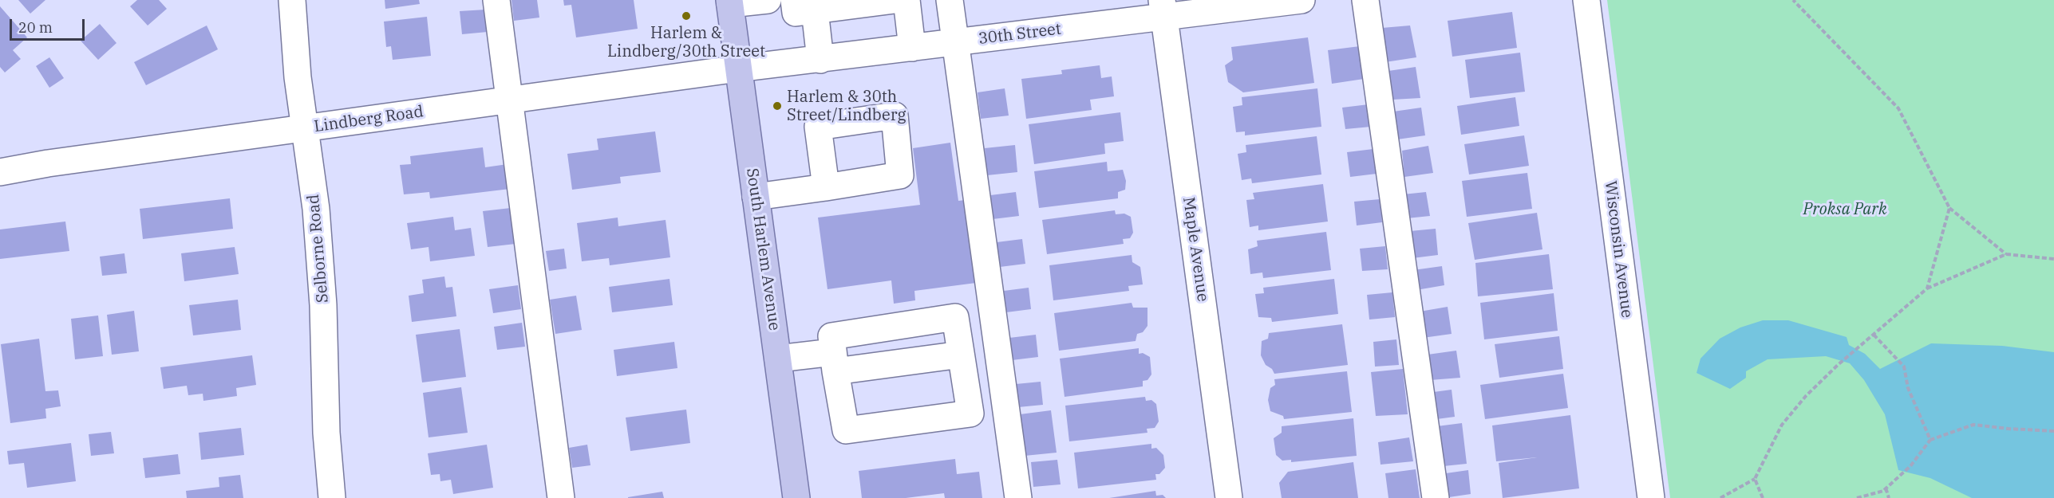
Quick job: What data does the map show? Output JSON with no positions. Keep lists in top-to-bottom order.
{
  "streets": {
    "main road": ["South Harlem Avenue"],
    "street": [
      "30th Street",
      "Lindberg Road",
      "Selborne Road",
      "Maple Avenue",
      "Wisconsin Avenue"
    ]
  },
  "crossings": [
    ["30th Street", "Lindberg Road"],
    ["30th Street", "South Harlem Avenue"],
    ["30th Street", "Maple Avenue"],
    ["Lindberg Road", "Selborne Road"],
    ["Lindberg Road", "South Harlem Avenue"]
  ],
  "parks": ["Proksa Park"],
  "places": ["Harlem & Lindberg/30th Street", "Harlem & 30th Street/Lindberg"],
  "scale_bar": "20 m"
}
